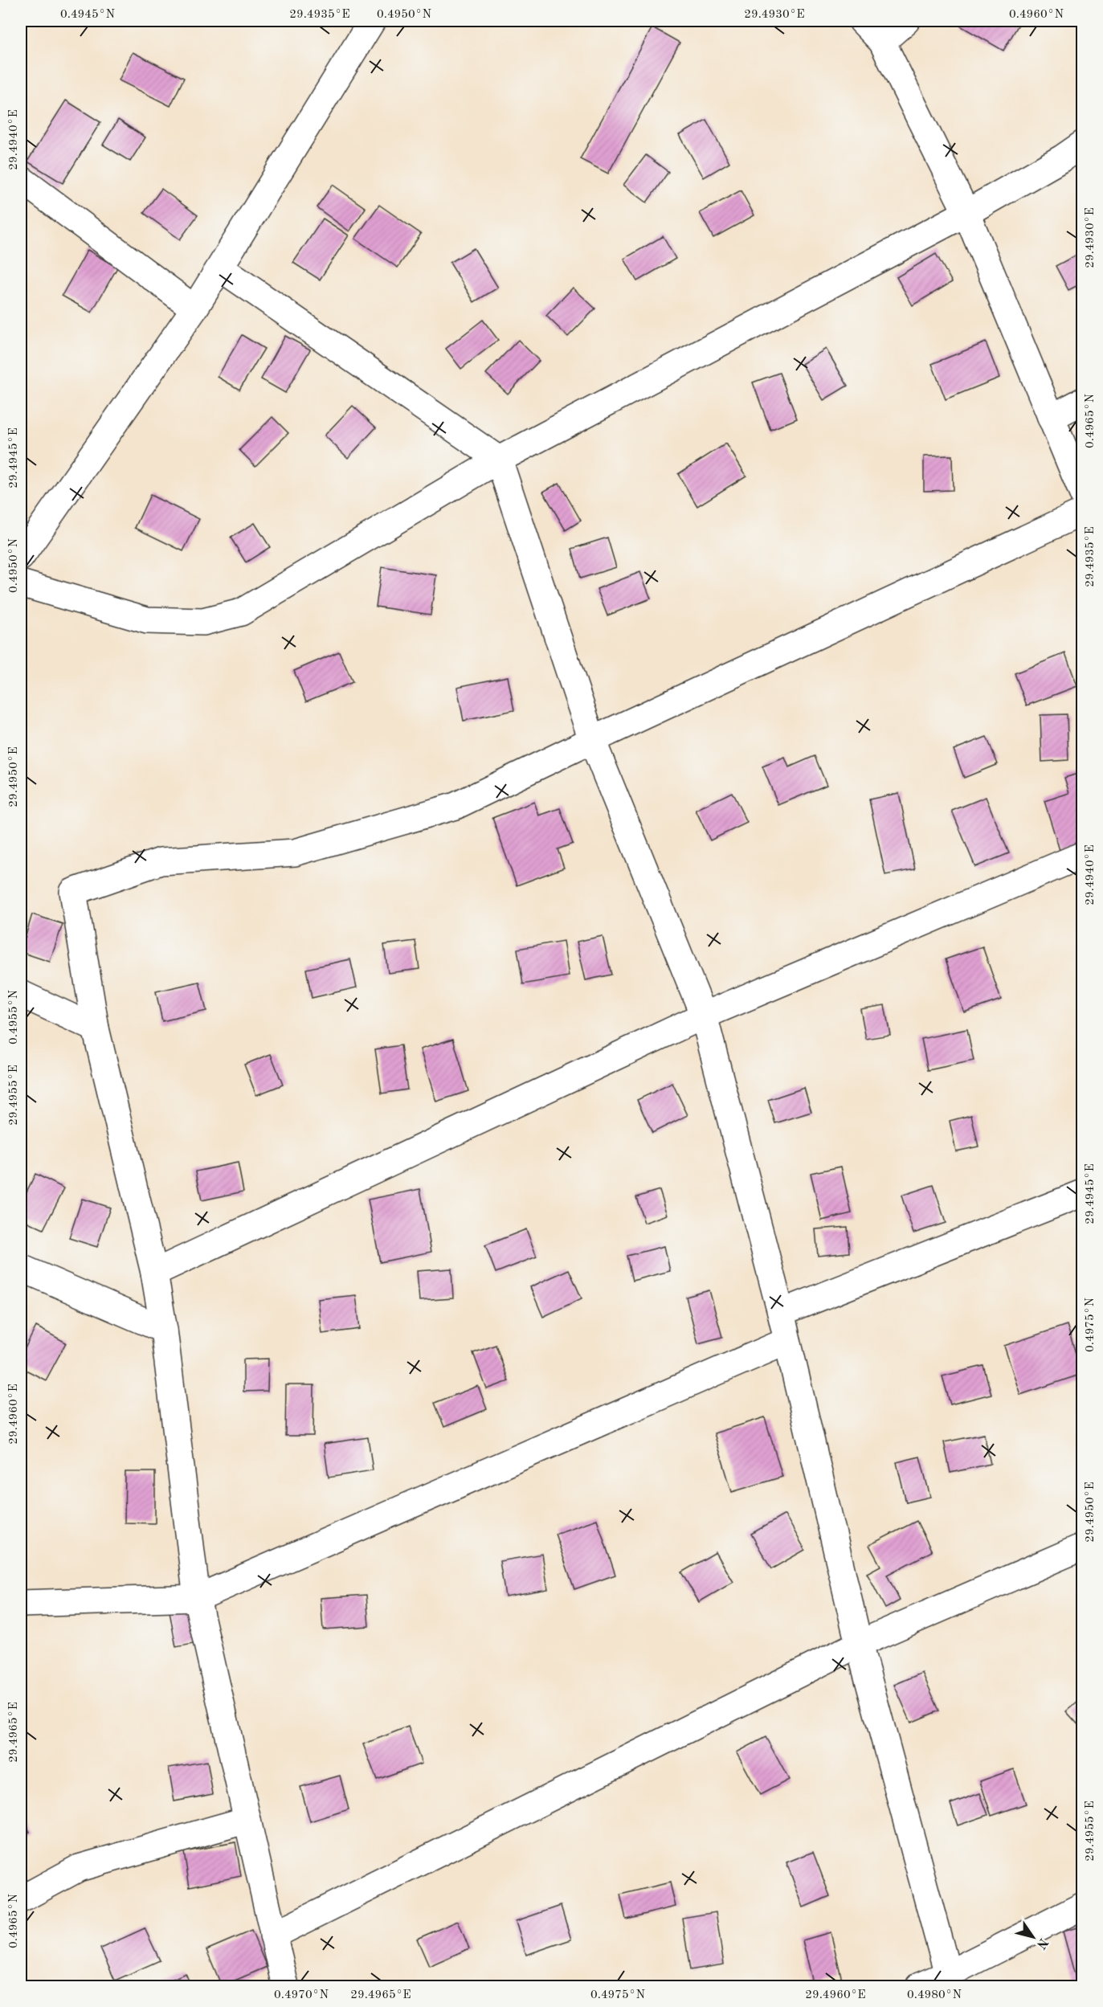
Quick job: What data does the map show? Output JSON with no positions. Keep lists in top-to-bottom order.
{
  "north": "bottom right",
  "coordinates": [
    "0.4945°N",
    "29.4935°E",
    "0.4950°N",
    "29.4930°E",
    "0.4960°N",
    "29.4940°E",
    "0.4965°N",
    "29.4945°E",
    "29.4950°E",
    "0.4955°N",
    "29.4955°E",
    "0.4975°N",
    "29.4960°E",
    "29.4965°E",
    "0.4970°N",
    "0.4980°N"
  ]
}
